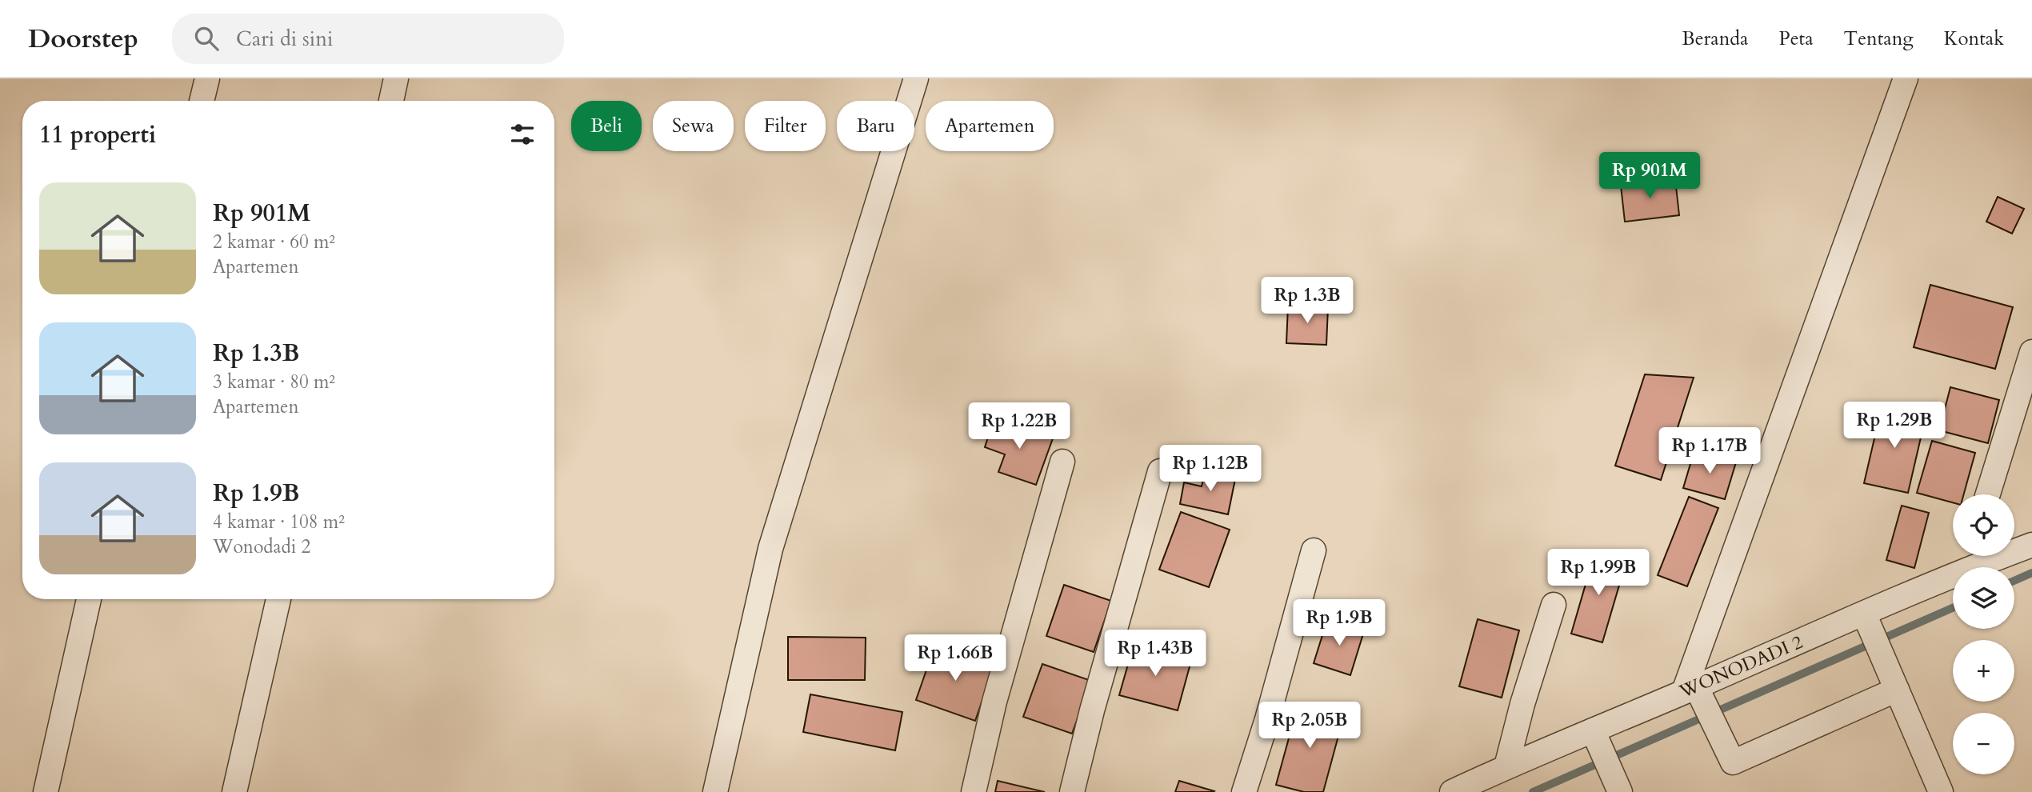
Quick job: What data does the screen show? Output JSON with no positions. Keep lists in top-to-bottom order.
{
  "streets": {
    "street": ["WONODADI 2"]
  },
  "page": {
    "header": "Doorstep",
    "search": "Cari di sini",
    "nav": [
      "Beranda",
      "Peta",
      "Tentang",
      "Kontak"
    ],
    "chip": [
      "Beli",
      "Sewa",
      "Filter",
      "Baru",
      "Apartemen"
    ],
    "heading": "11 properti",
    "price": [
      "Rp 901M",
      "Rp 1.3B",
      "Rp 1.29B",
      "Rp 1.22B",
      "Rp 1.17B",
      "Rp 1.12B",
      "Rp 1.99B",
      "Rp 1.9B",
      "Rp 1.43B",
      "Rp 1.66B",
      "Rp 2.05B"
    ],
    "list": [
      {
        "name": "Rp 901M",
        "note": "2 kamar · 60 m² · Apartemen"
      },
      {
        "name": "Rp 1.3B",
        "note": "3 kamar · 80 m² · Apartemen"
      },
      {
        "name": "Rp 1.9B",
        "note": "4 kamar · 108 m² · Wonodadi 2"
      }
    ],
    "map_buttons": ["+", "−"]
  }
}
